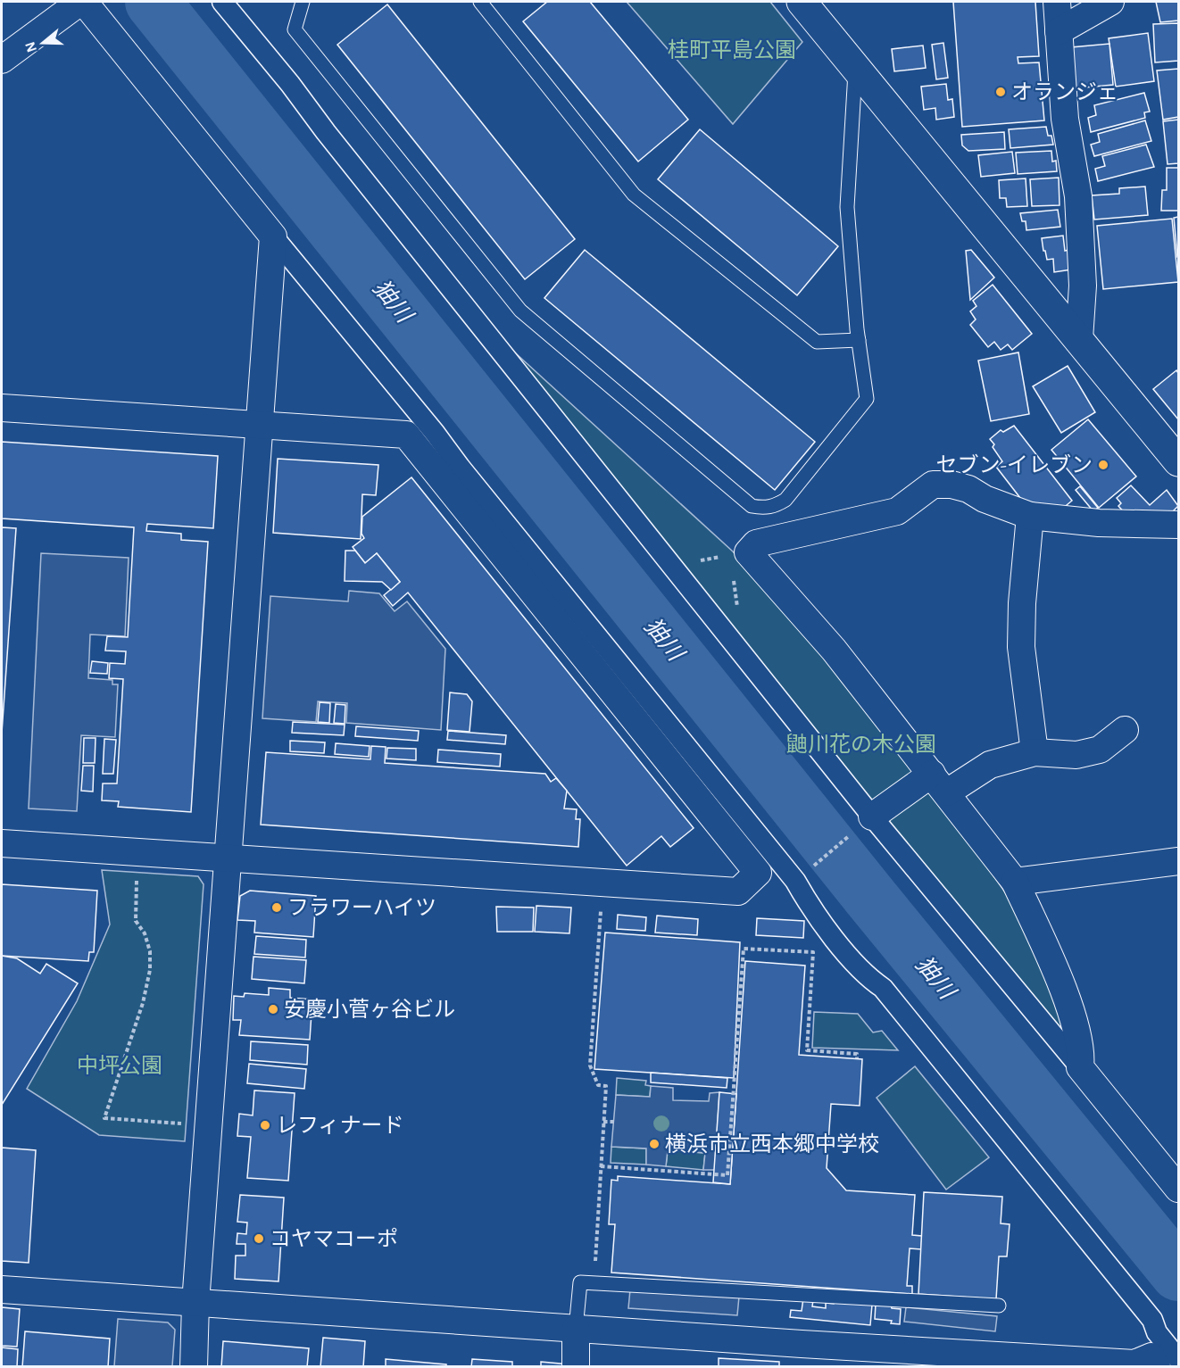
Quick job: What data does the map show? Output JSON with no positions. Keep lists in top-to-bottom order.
{
  "water": ["㹨川"],
  "parks": ["桂町平島公園", "鼬川花の木公園", "中坪公園"],
  "places": [
    "オランジェ",
    "セブン-イレブン",
    "フラワーハイツ",
    "安慶小菅ヶ谷ビル",
    "レフィナード",
    "横浜市立西本郷中学校",
    "コヤマコーポ"
  ],
  "north": "left"
}
